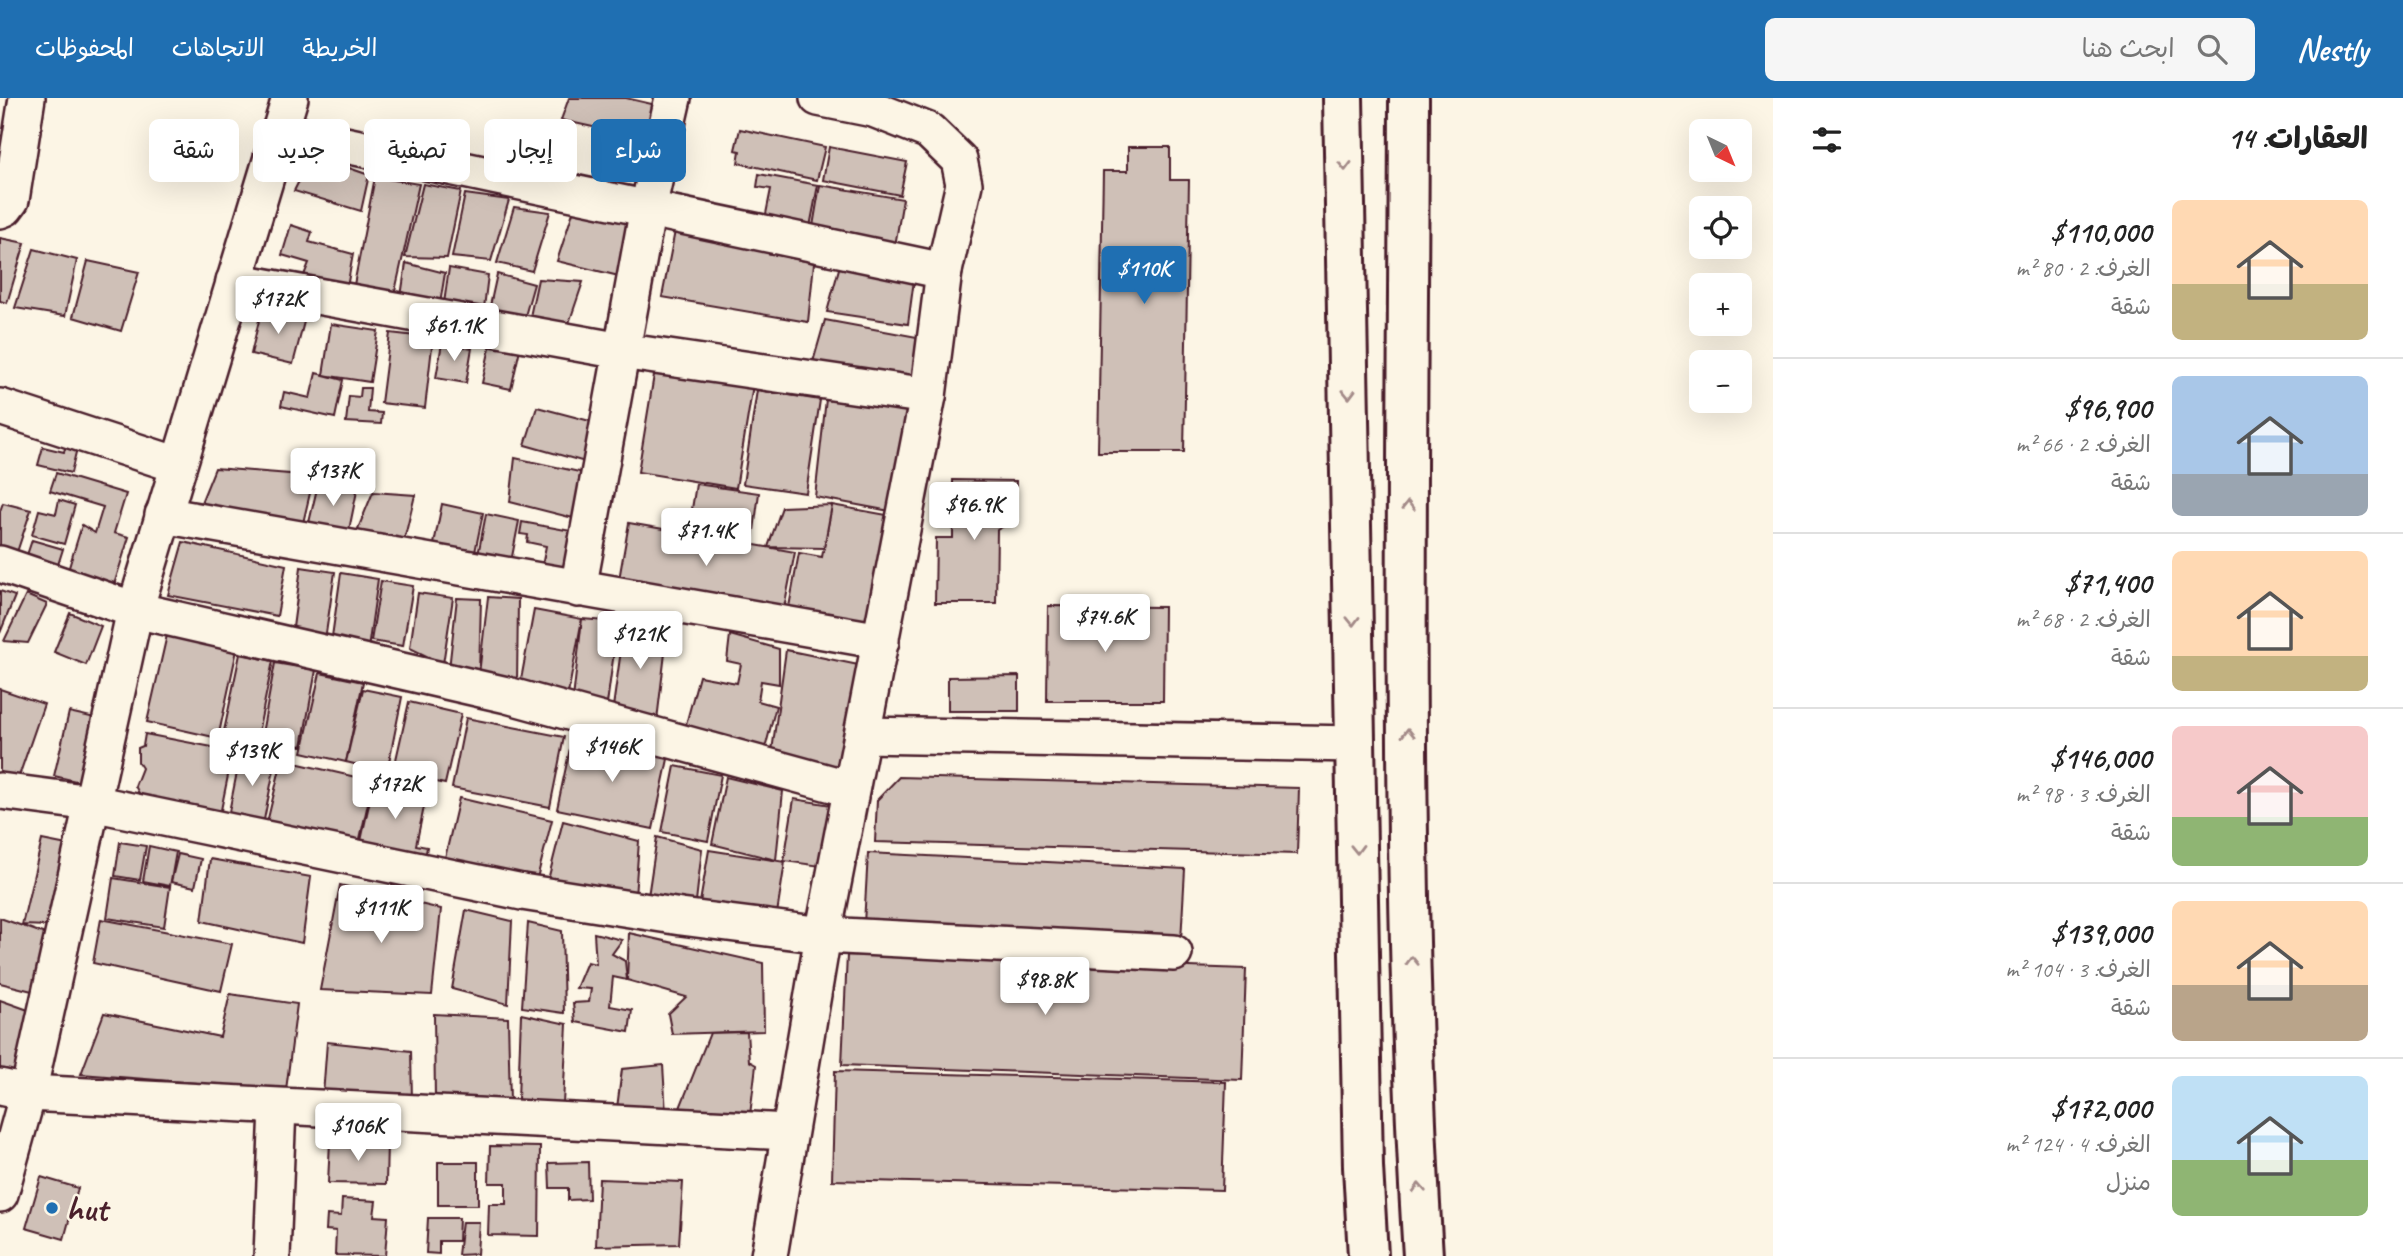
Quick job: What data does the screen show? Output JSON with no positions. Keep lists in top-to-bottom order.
{
  "places": ["hut"],
  "north": "bottom right",
  "page": {
    "header": "Nestly",
    "search": "ابحث هنا",
    "nav": ["الخريطة", "الاتجاهات", "المحفوظات"],
    "heading": "العقارات: 14",
    "map_buttons": ["+", "−"],
    "chip": [
      "شراء",
      "إيجار",
      "تصفية",
      "جديد",
      "شقة"
    ],
    "list": [
      {
        "name": "$110,000",
        "note": "الغرف: 2 · 80 m² · شقة"
      },
      {
        "name": "$96,900",
        "note": "الغرف: 2 · 66 m² · شقة"
      },
      {
        "name": "$71,400",
        "note": "الغرف: 2 · 68 m² · شقة"
      },
      {
        "name": "$146,000",
        "note": "الغرف: 3 · 98 m² · شقة"
      },
      {
        "name": "$139,000",
        "note": "الغرف: 3 · 104 m² · شقة"
      },
      {
        "name": "$172,000",
        "note": "الغرف: 4 · 124 m² · منزل"
      }
    ],
    "price": [
      "$110K",
      "$172K",
      "$61.1K",
      "$137K",
      "$96.9K",
      "$71.4K",
      "$74.6K",
      "$121K",
      "$146K",
      "$139K",
      "$172K",
      "$111K",
      "$98.8K",
      "$106K"
    ]
  }
}
